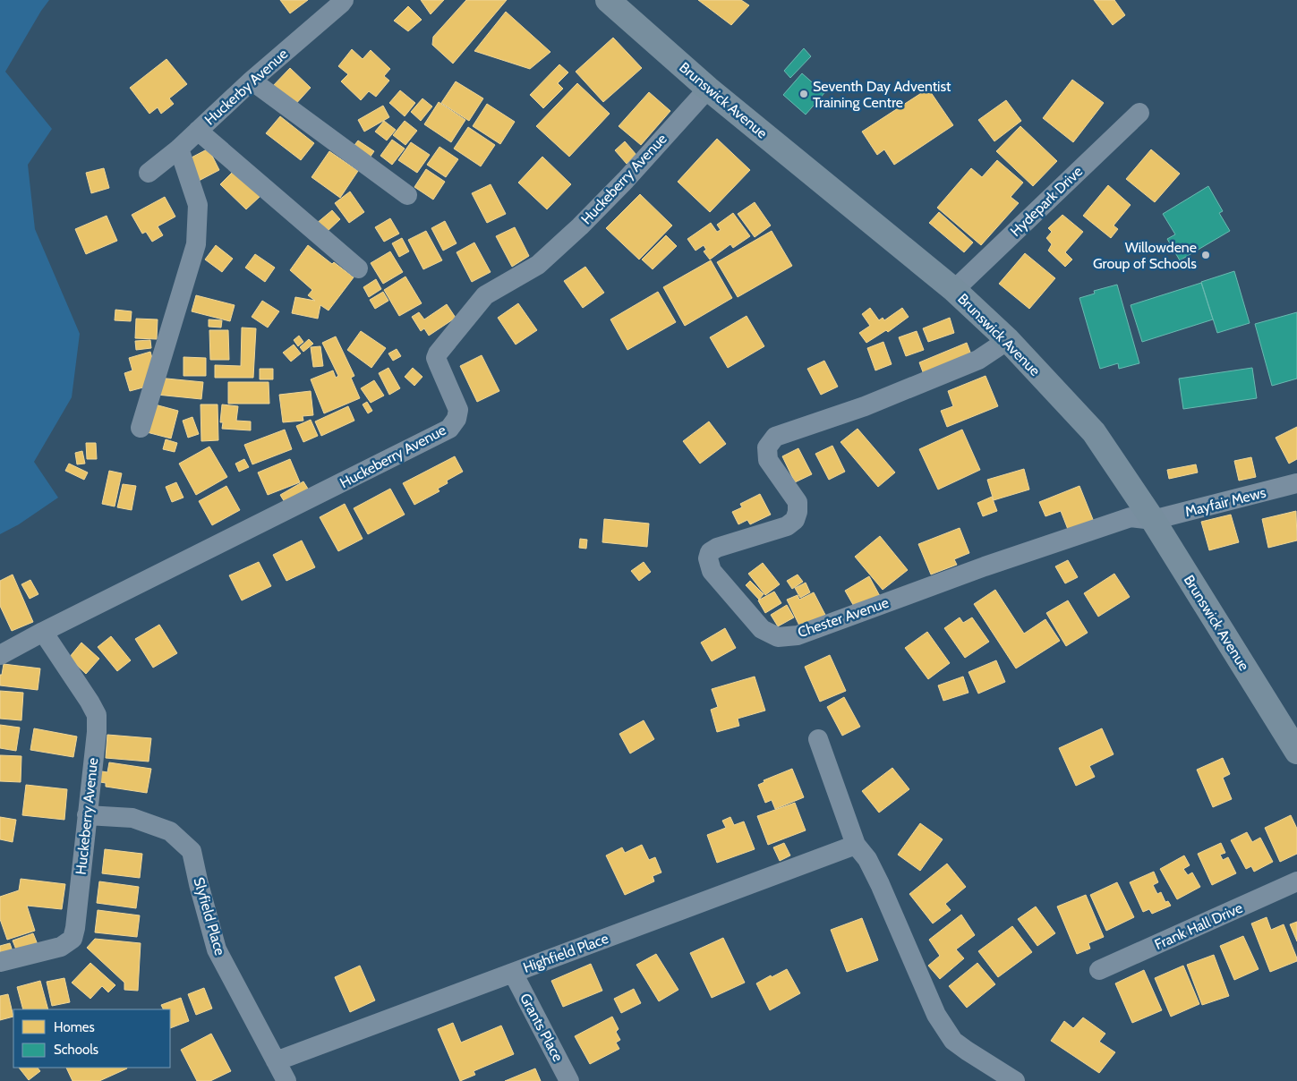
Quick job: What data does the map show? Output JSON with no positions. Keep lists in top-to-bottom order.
{
  "streets": {
    "main road": ["Brunswick Avenue"],
    "street": [
      "Huckerby Avenue",
      "Huckeberry Avenue",
      "Hydepark Drive",
      "Mayfair Mews",
      "Chester Avenue",
      "Slyfield Place",
      "Frank Hall Drive",
      "Highfield Place",
      "Grants Place"
    ]
  },
  "crossings": [
    ["Brunswick Avenue", "Huckeberry Avenue"],
    ["Brunswick Avenue", "Hydepark Drive"],
    ["Brunswick Avenue", "Mayfair Mews"],
    ["Brunswick Avenue", "Chester Avenue"],
    ["Huckeberry Avenue", "Slyfield Place"],
    ["Mayfair Mews", "Chester Avenue"],
    ["Slyfield Place", "Highfield Place"],
    ["Highfield Place", "Grants Place"]
  ],
  "places": ["Seventh Day Adventist Training Centre", "Willowdene Group of Schools"],
  "legend": ["Homes", "Schools"]
}
